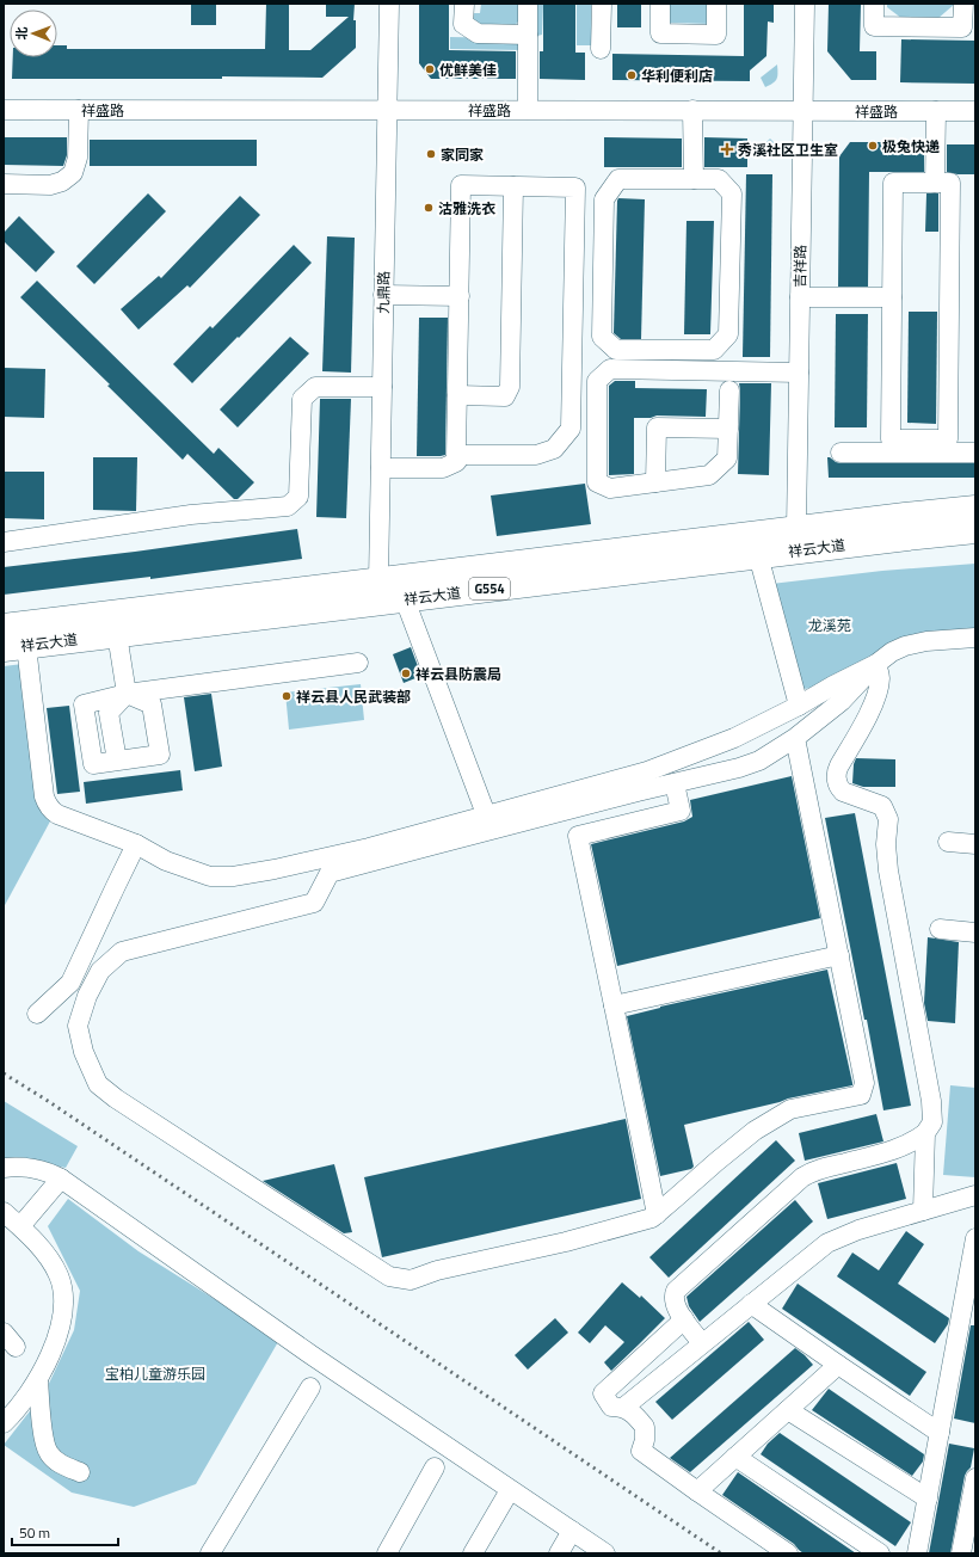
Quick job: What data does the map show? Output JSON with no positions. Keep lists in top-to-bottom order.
{
  "streets": {
    "highway": ["祥云大道", "G554"],
    "street": ["祥盛路", "吉祥路", "九鼎路"]
  },
  "crossings": [
    ["祥盛路", "吉祥路"],
    ["祥盛路", "九鼎路"],
    ["吉祥路", "祥云大道"],
    ["九鼎路", "祥云大道"]
  ],
  "parks": ["龙溪苑", "宝柏儿童游乐园"],
  "places": {
    "other": [
      "优鲜美佳",
      "华利便利店",
      "极兔快递",
      "家同家",
      "沽雅洗衣",
      "祥云县防震局",
      "祥云县人民武装部"
    ],
    "health": ["秀溪社区卫生室"]
  },
  "scale_bar": "50 m",
  "north": "left"
}
